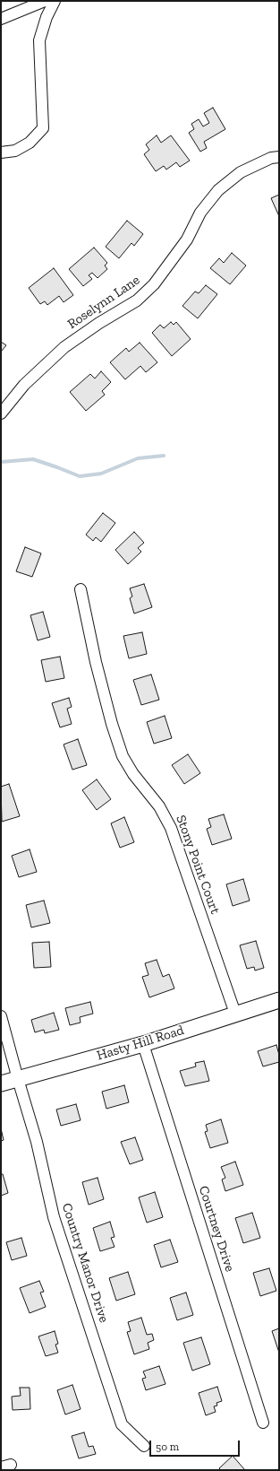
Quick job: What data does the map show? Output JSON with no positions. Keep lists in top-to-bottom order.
{
  "streets": {
    "street": [
      "Roselynn Lane",
      "Stony Point Court",
      "Hasty Hill Road",
      "Courtney Drive",
      "Country Manor Drive"
    ]
  },
  "crossings": [
    ["Stony Point Court", "Hasty Hill Road"],
    ["Hasty Hill Road", "Courtney Drive"],
    ["Hasty Hill Road", "Country Manor Drive"]
  ],
  "scale_bar": "50 m"
}
